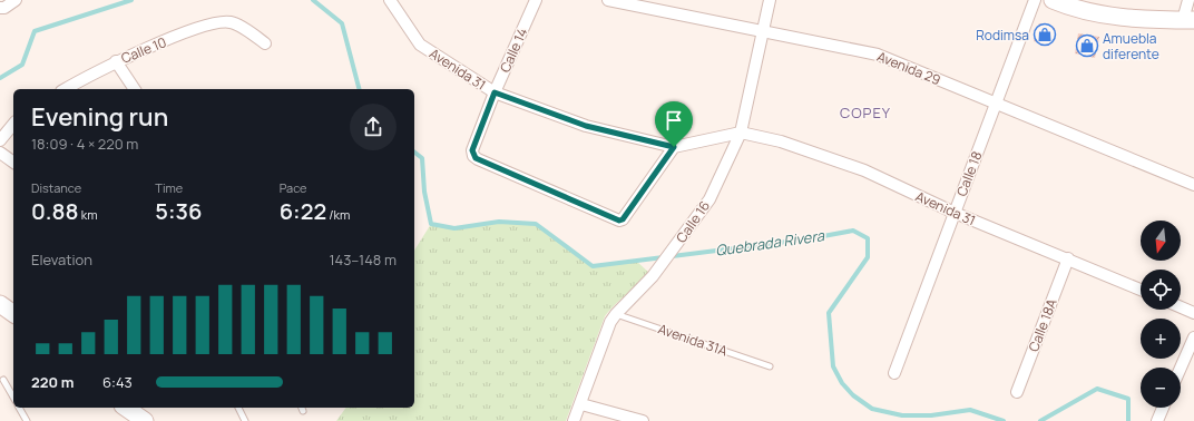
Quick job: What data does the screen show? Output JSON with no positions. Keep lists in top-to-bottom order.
{
  "streets": {
    "street": [
      "Calle 10",
      "Calle 14",
      "Avenida 29",
      "Avenida 31",
      "Calle 18",
      "Calle 16",
      "Calle 18A"
    ],
    "lane": ["Avenida 31A"]
  },
  "crossings": [
    ["Calle 14", "Avenida 31"],
    ["Avenida 29", "Calle 18"],
    ["Avenida 29", "Calle 16"],
    ["Avenida 31", "Calle 18"],
    ["Avenida 31", "Calle 16"],
    ["Avenida 31", "Calle 18A"],
    ["Calle 16", "Avenida 31A"]
  ],
  "districts": ["COPEY"],
  "water": ["Quebrada Rivera"],
  "places": {
    "shop": ["Rodimsa", "Amuebla diferente"]
  },
  "north": "bottom",
  "page": {
    "heading": ["Evening run", "18:09 · 4 × 220 m"],
    "stats": [
      ["Distance", "0.88 km"],
      ["Time", "5:36"],
      ["Pace", "6:22 /km"]
    ],
    "map_buttons": ["+", "−"],
    "chart": ["Elevation", "143–148 m"],
    "list": [
      {
        "name": "220 m",
        "note": "6:43"
      }
    ]
  }
}
